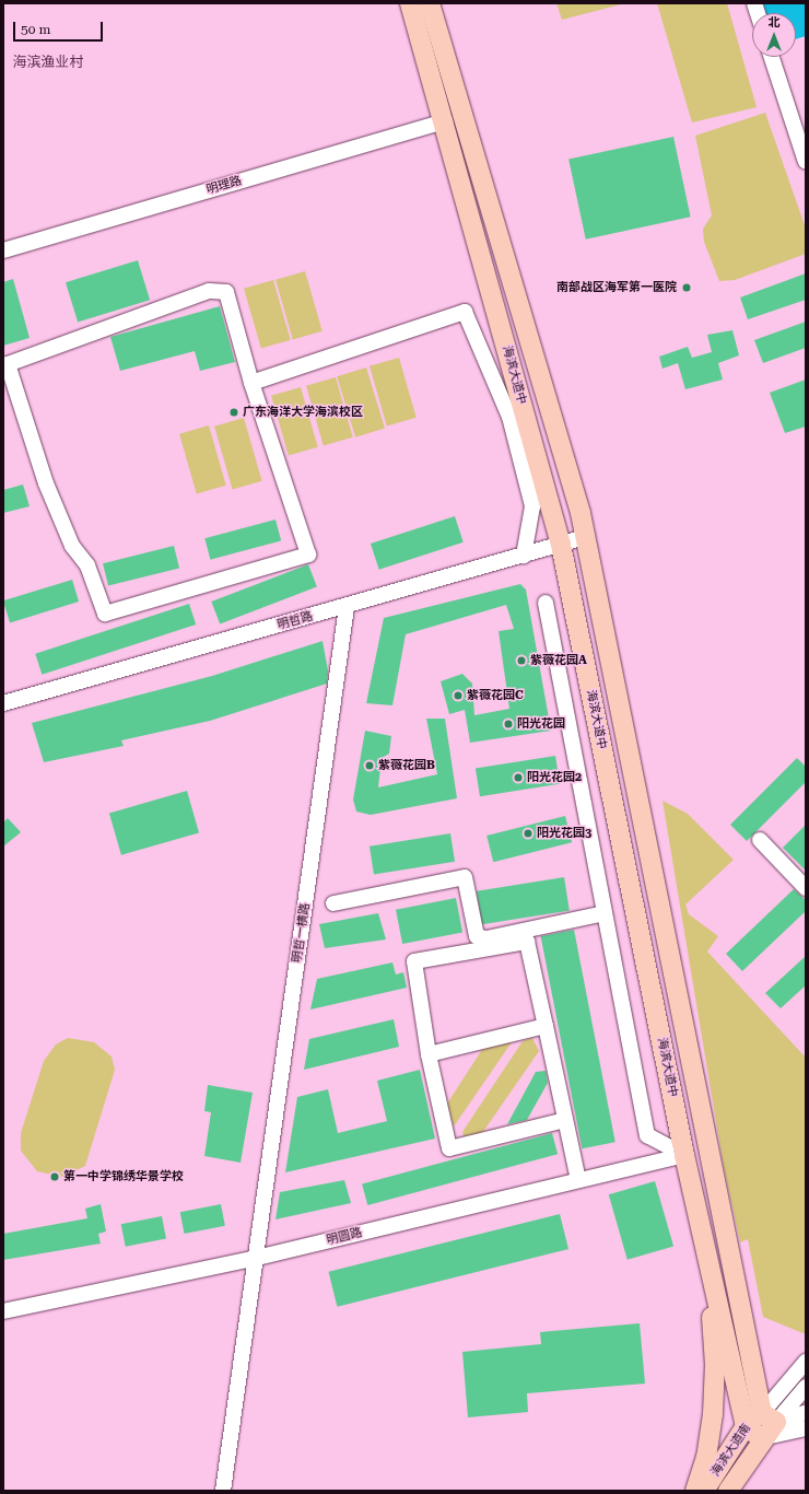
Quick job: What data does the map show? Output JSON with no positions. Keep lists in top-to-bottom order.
{
  "streets": {
    "main road": ["海滨大道中", "海滨大道南"],
    "street": [
      "明理路",
      "明哲路",
      "明哲一横路",
      "明圆路"
    ]
  },
  "crossings": [
    ["明理路", "海滨大道中"],
    ["海滨大道中", "明哲路"],
    ["海滨大道中", "明圆路"],
    ["海滨大道中", "海滨大道南"],
    ["明哲路", "明哲一横路"],
    ["明哲一横路", "明圆路"]
  ],
  "districts": ["海滨渔业村"],
  "places": [
    "南部战区海军第一医院",
    "广东海洋大学海滨校区",
    "紫薇花园A",
    "紫薇花园C",
    "阳光花园",
    "紫薇花园B",
    "阳光花园2",
    "阳光花园3",
    "第一中学锦绣华景学校"
  ],
  "scale_bar": "50 m",
  "north": "top"
}
